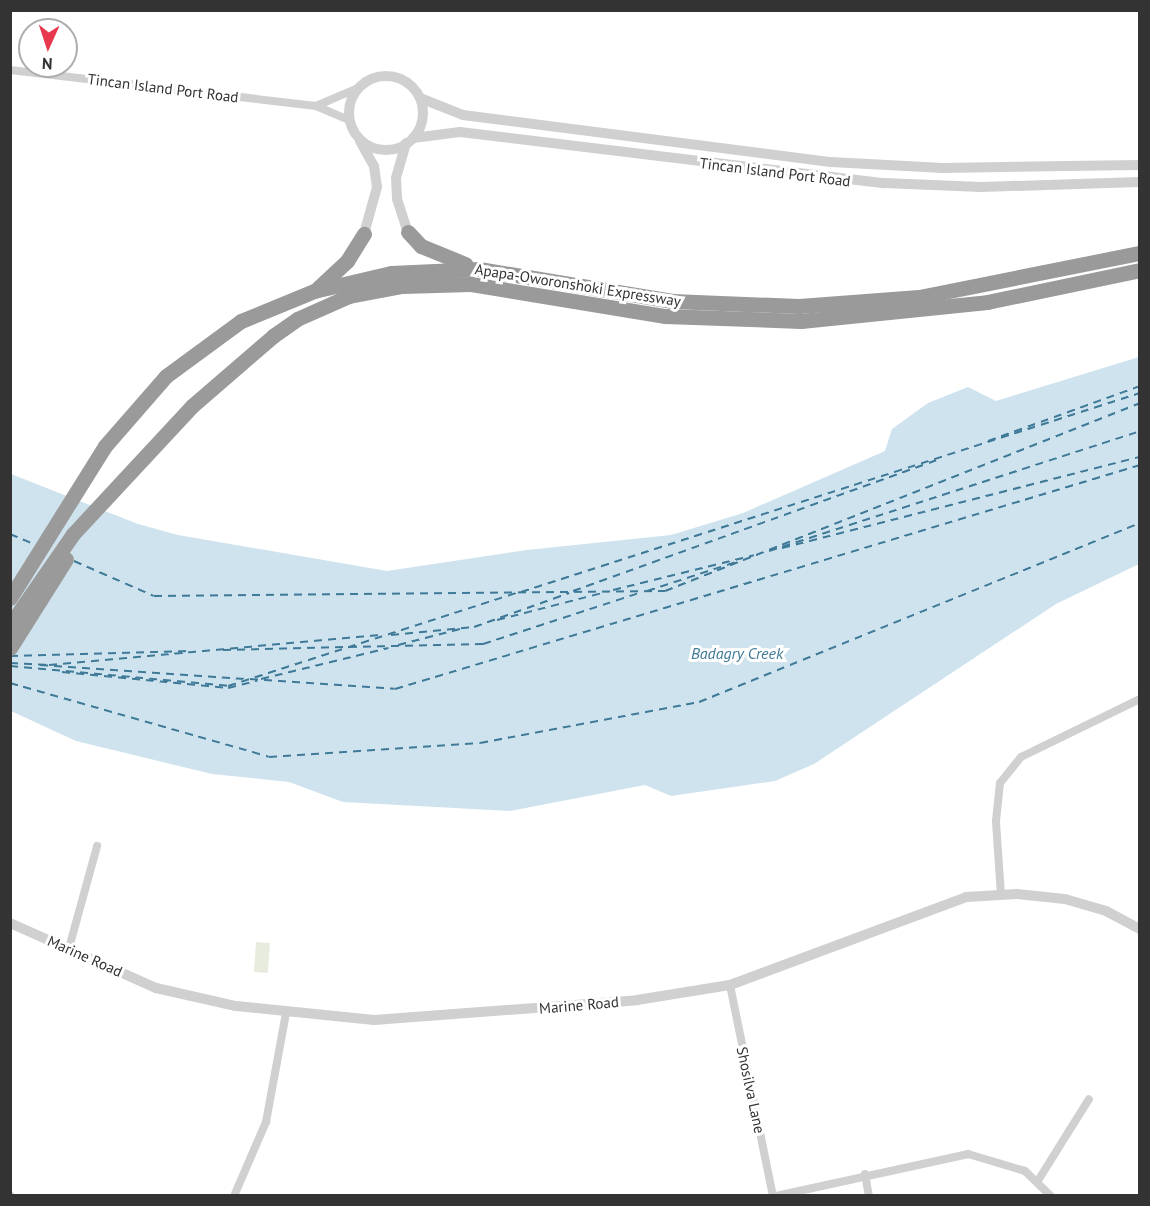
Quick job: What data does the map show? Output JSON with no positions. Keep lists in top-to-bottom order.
{
  "streets": {
    "highway": ["Apapa-Oworonshoki Expressway"],
    "street": ["Tincan Island Port Road", "Marine Road", "Shosilva Lane"]
  },
  "crossings": [
    ["Marine Road", "Shosilva Lane"]
  ],
  "water": ["Badagry Creek"],
  "north": "bottom"
}
